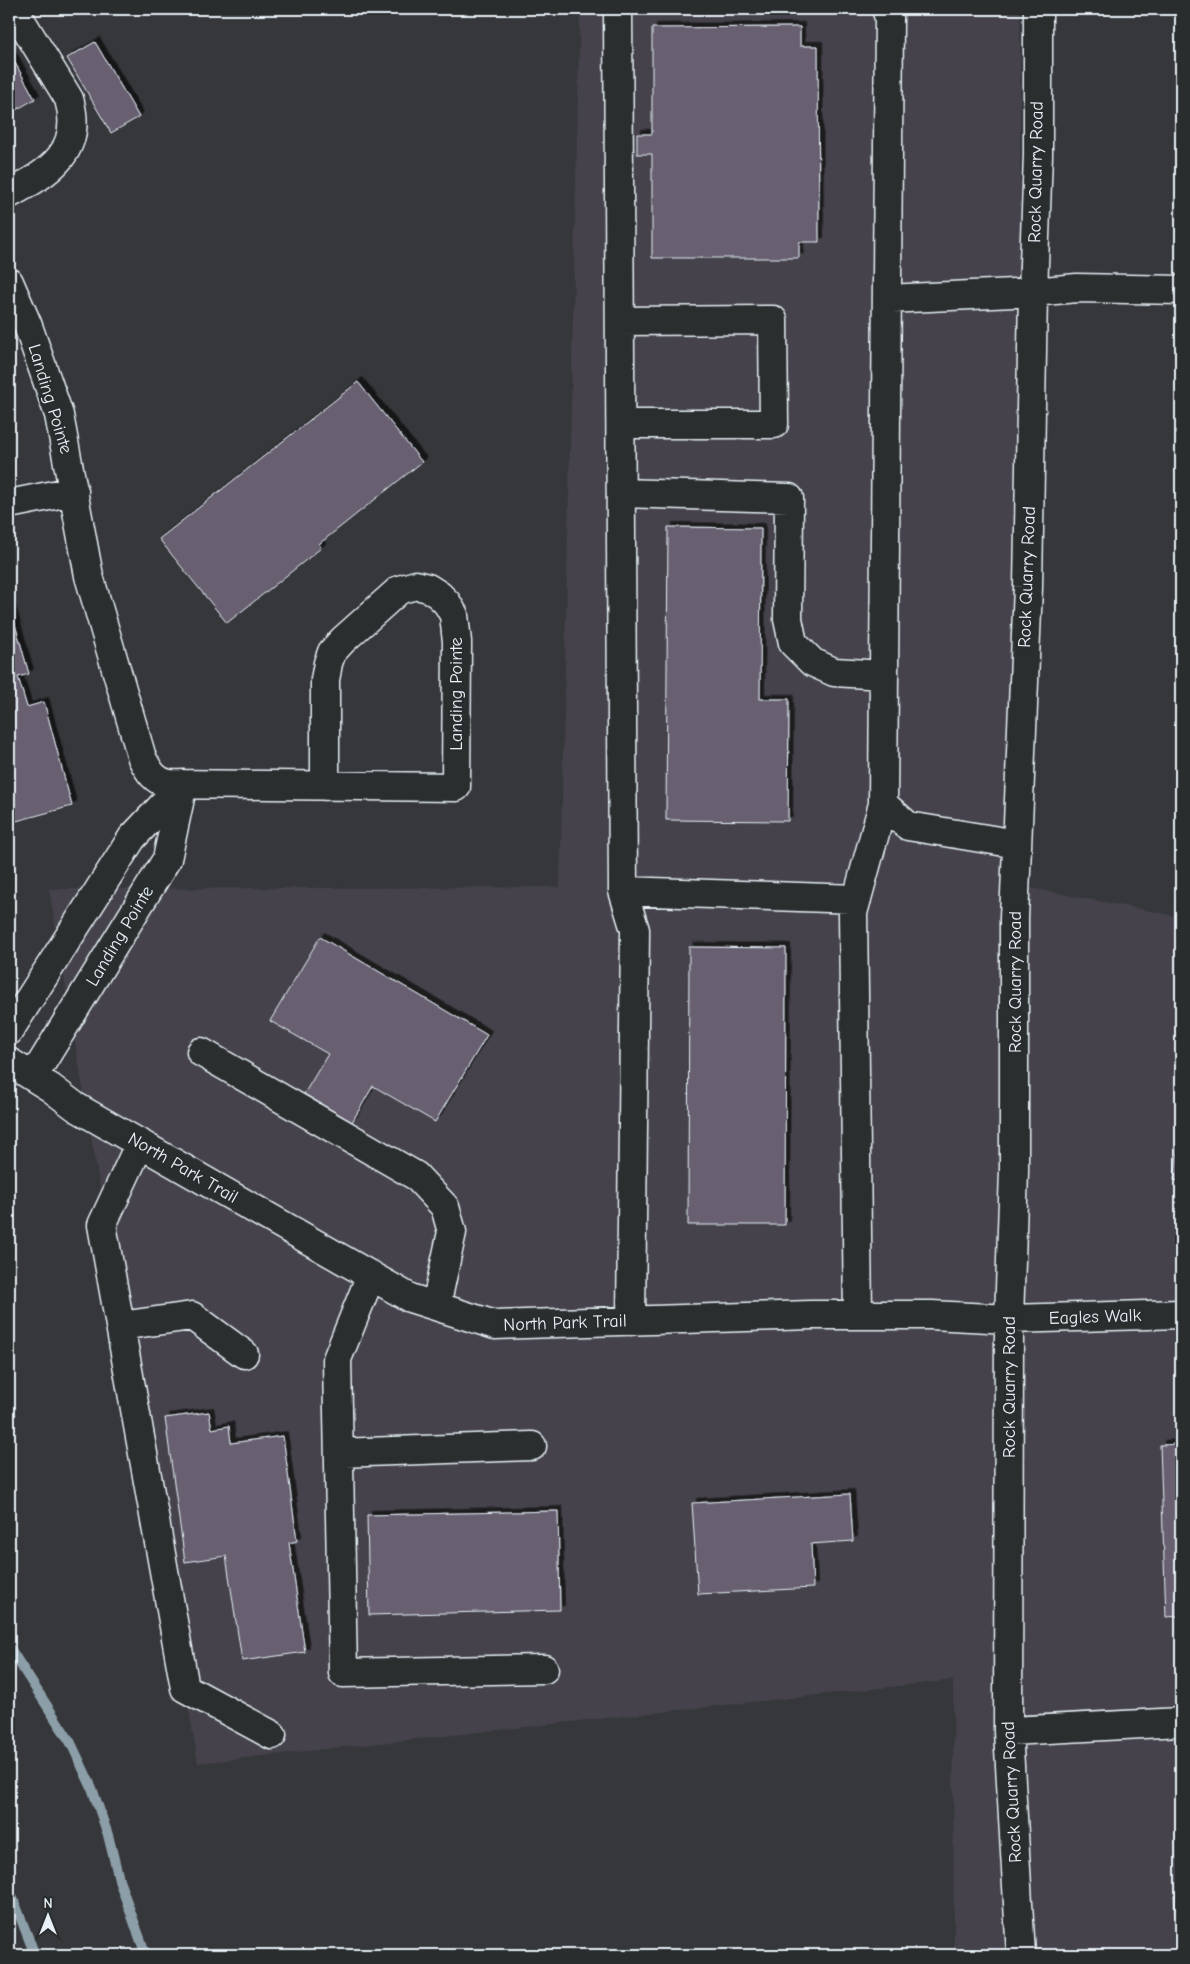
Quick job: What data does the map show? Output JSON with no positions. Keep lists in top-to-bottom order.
{
  "streets": {
    "street": [
      "Rock Quarry Road",
      "Landing Pointe",
      "North Park Trail",
      "Eagles Walk"
    ]
  },
  "crossings": [
    ["Rock Quarry Road", "North Park Trail"],
    ["Rock Quarry Road", "Eagles Walk"],
    ["Landing Pointe", "North Park Trail"],
    ["North Park Trail", "Eagles Walk"]
  ],
  "north": "top"
}
